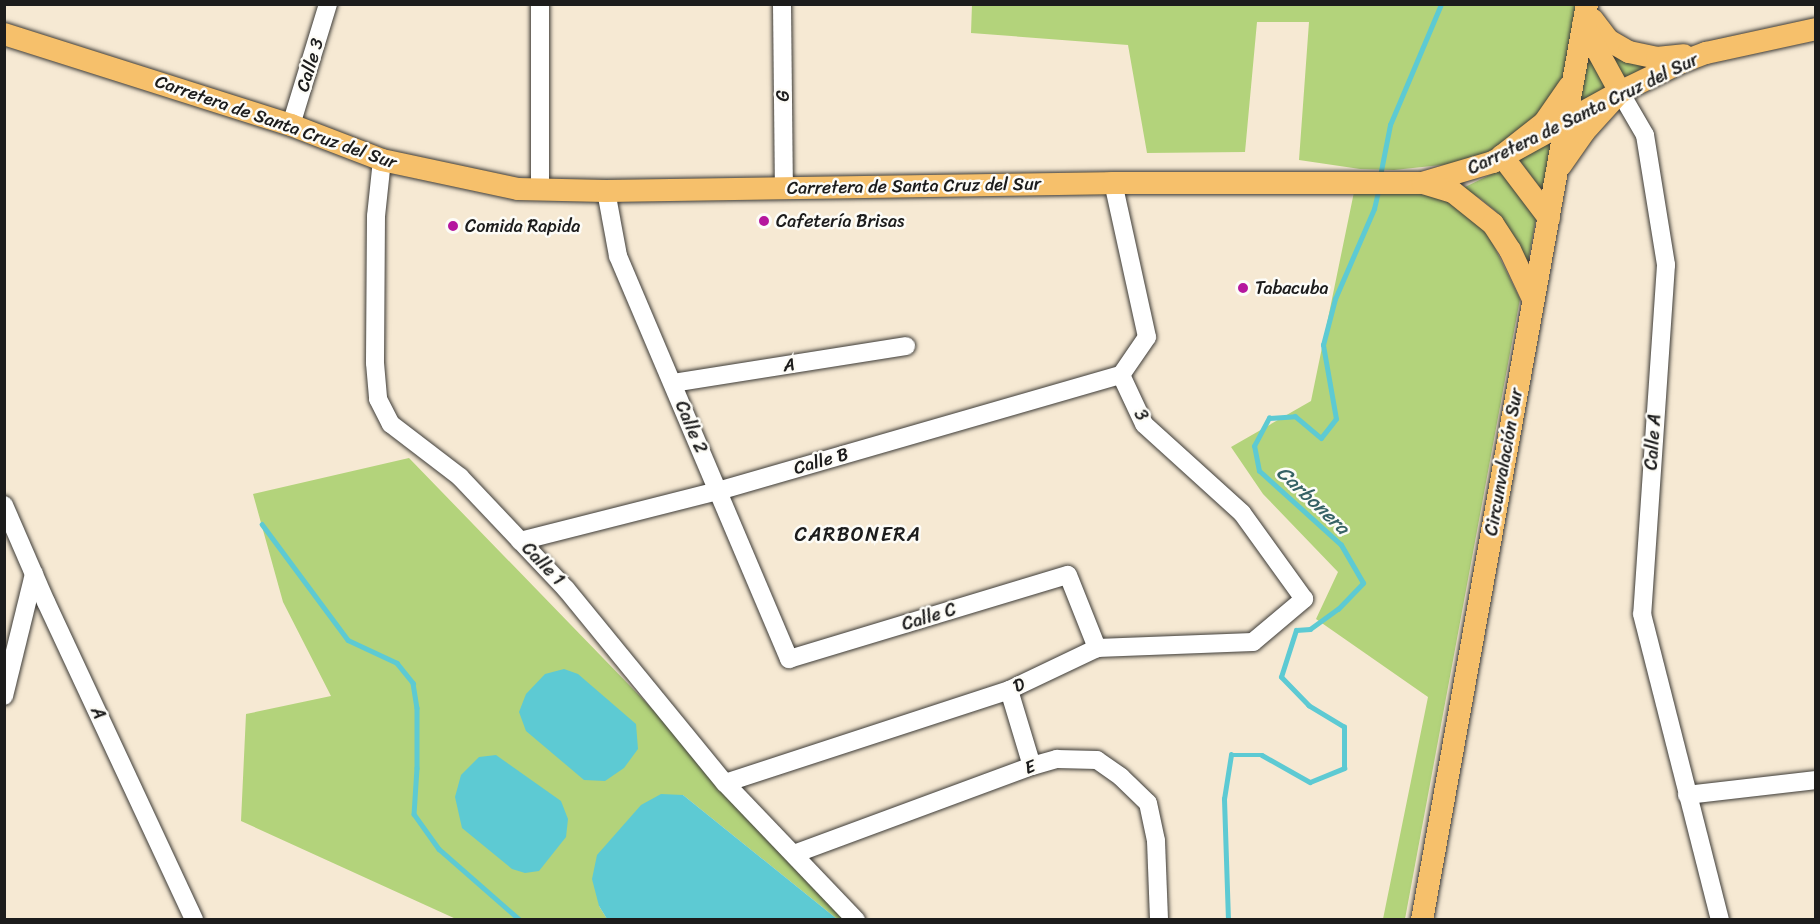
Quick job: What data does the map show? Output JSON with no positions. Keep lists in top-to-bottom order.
{
  "streets": {
    "main road": ["Carretera de Santa Cruz del Sur", "Circunvalación Sur"],
    "street": [
      "Calle 3",
      "G",
      "A",
      "3",
      "Calle 2",
      "Calle A",
      "Calle B",
      "Calle 1",
      "Calle C",
      "D",
      "E"
    ]
  },
  "crossings": [
    ["Calle 3", "Carretera de Santa Cruz del Sur"],
    ["G", "Carretera de Santa Cruz del Sur"],
    ["Carretera de Santa Cruz del Sur", "Calle 2"],
    ["Carretera de Santa Cruz del Sur", "Calle A"],
    ["Carretera de Santa Cruz del Sur", "Circunvalación Sur"],
    ["Carretera de Santa Cruz del Sur", "Calle 1"],
    ["A", "Calle 2"],
    ["3", "Calle B"],
    ["3", "D"],
    ["Calle 2", "Calle B"],
    ["Calle 2", "Calle C"],
    ["Calle B", "Calle 1"],
    ["Calle 1", "D"],
    ["Calle 1", "E"],
    ["Calle C", "D"]
  ],
  "districts": ["CARBONERA"],
  "water": ["Carbonera"],
  "places": ["Cafetería Brisas", "Comida Rapida", "Tabacuba"]
}
